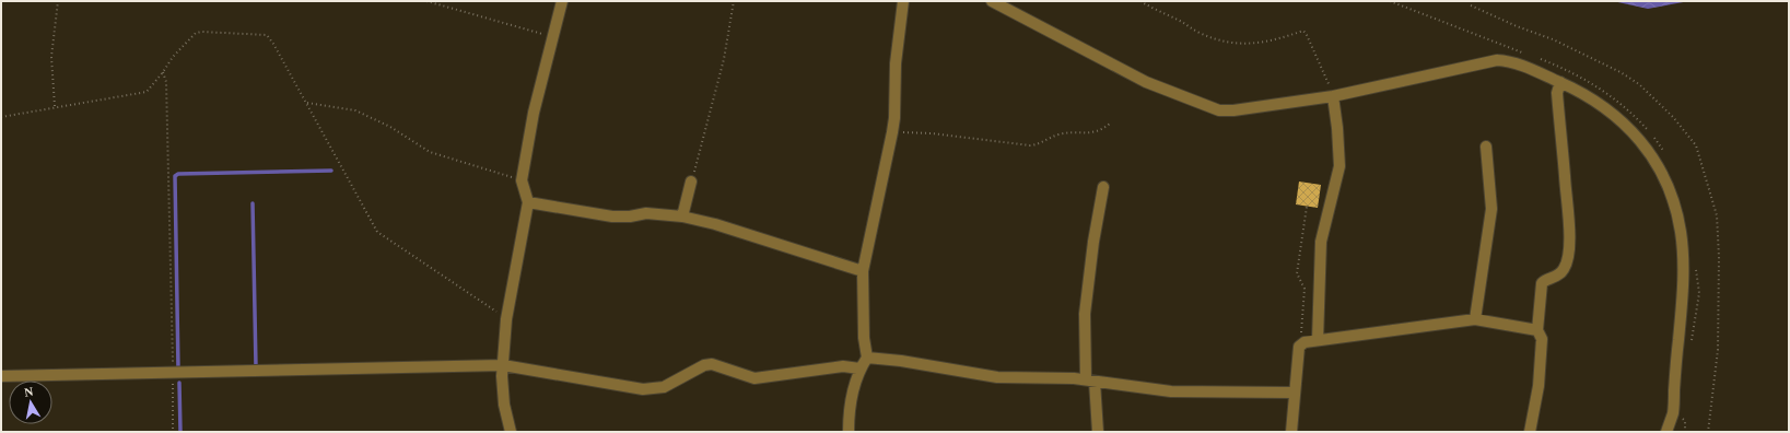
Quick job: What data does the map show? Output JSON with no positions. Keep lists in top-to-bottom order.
{
  "north": "top"
}
